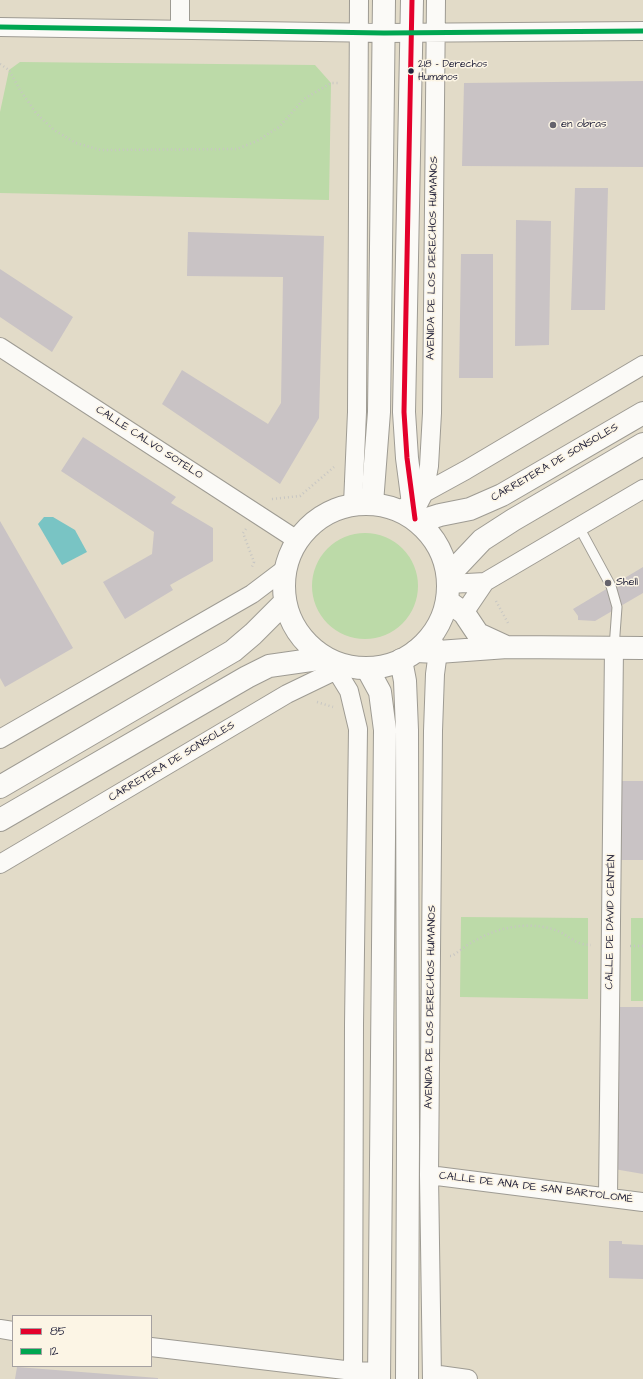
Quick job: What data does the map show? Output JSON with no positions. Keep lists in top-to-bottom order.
{
  "streets": {
    "main road": ["AVENIDA DE LOS DERECHOS HUMANOS", "CARRETERA DE SONSOLES"],
    "street": ["CALLE CALVO SOTELO", "CALLE DE DAVID CENTÉN", "CALLE DE ANA DE SAN BARTOLOMÉ"]
  },
  "crossings": [
    ["AVENIDA DE LOS DERECHOS HUMANOS", "CARRETERA DE SONSOLES"],
    ["AVENIDA DE LOS DERECHOS HUMANOS", "CALLE DE ANA DE SAN BARTOLOMÉ"],
    ["CALLE DE DAVID CENTÉN", "CALLE DE ANA DE SAN BARTOLOMÉ"]
  ],
  "places": ["218 - Derechos Humanos", "en obras", "Shell"],
  "lines": ["transit line 85", "transit line 12"],
  "legend": ["85", "12"]
}
